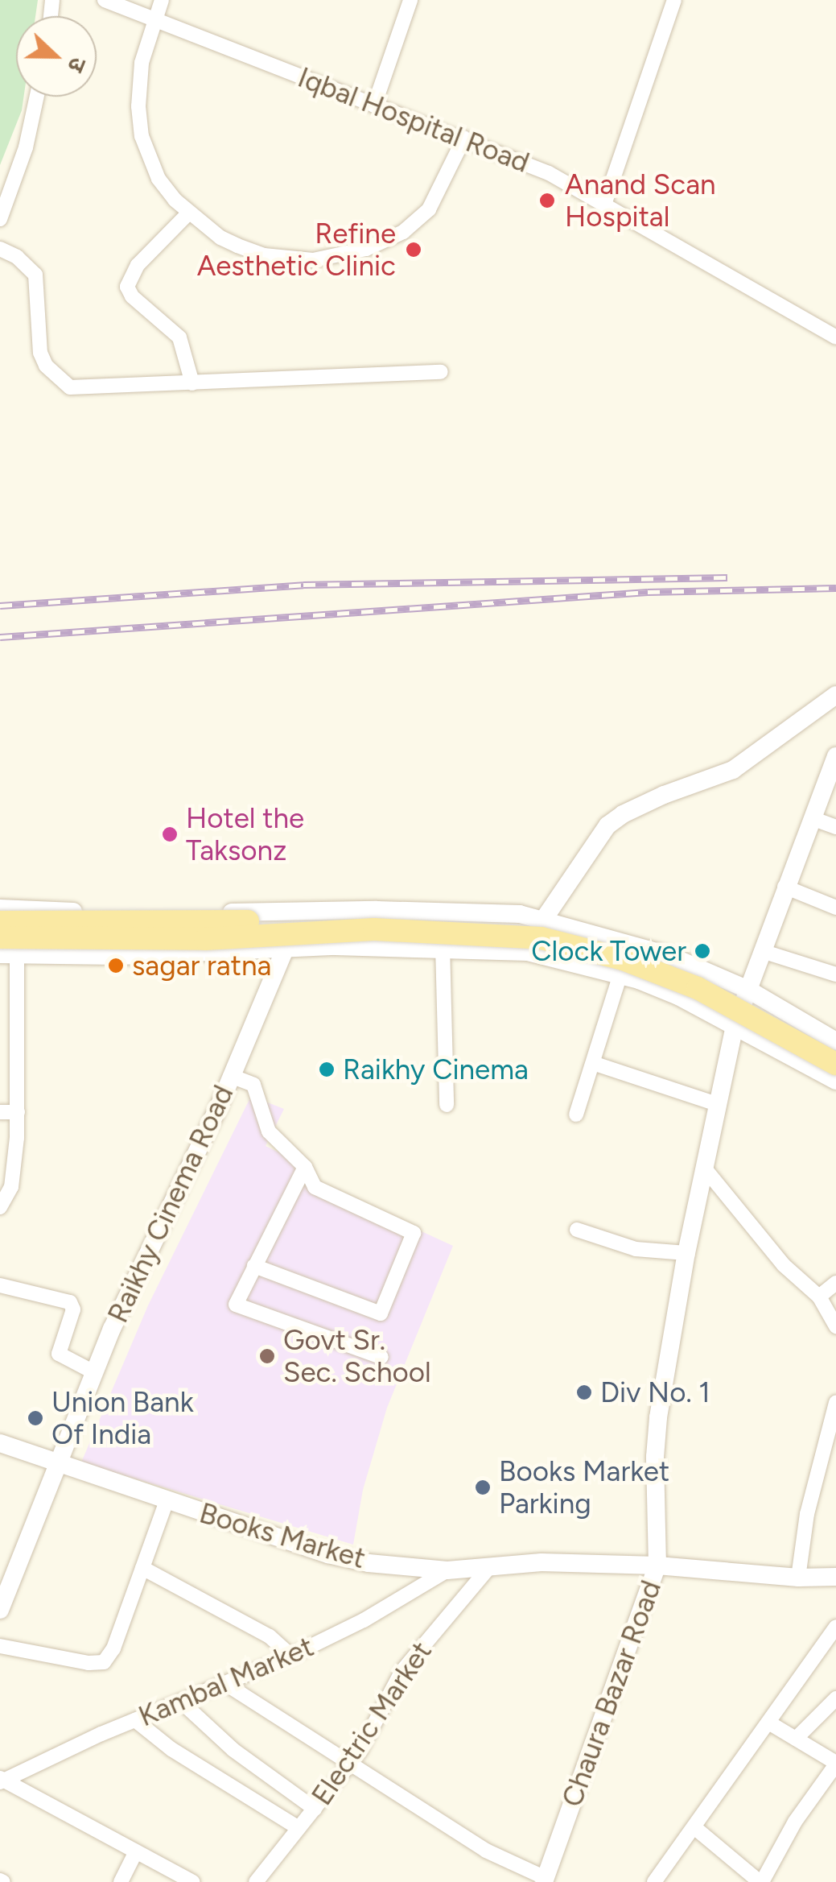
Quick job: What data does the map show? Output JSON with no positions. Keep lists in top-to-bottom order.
{
  "streets": {
    "street": [
      "Iqbal Hospital Road",
      "Raikhy Cinema Road",
      "Books Market",
      "Kambal Market",
      "Chaura Bazar Road",
      "Electric Market"
    ]
  },
  "crossings": [
    ["Raikhy Cinema Road", "Books Market"],
    ["Books Market", "Kambal Market"],
    ["Books Market", "Chaura Bazar Road"],
    ["Books Market", "Electric Market"]
  ],
  "places": [
    "Anand Scan Hospital",
    "Refine Aesthetic Clinic",
    "Hotel the Taksonz",
    "Clock Tower",
    "sagar ratna",
    "Raikhy Cinema",
    "Govt Sr. Sec. School",
    "Div No. 1",
    "Union Bank Of India",
    "Books Market Parking"
  ],
  "north": "right"
}
